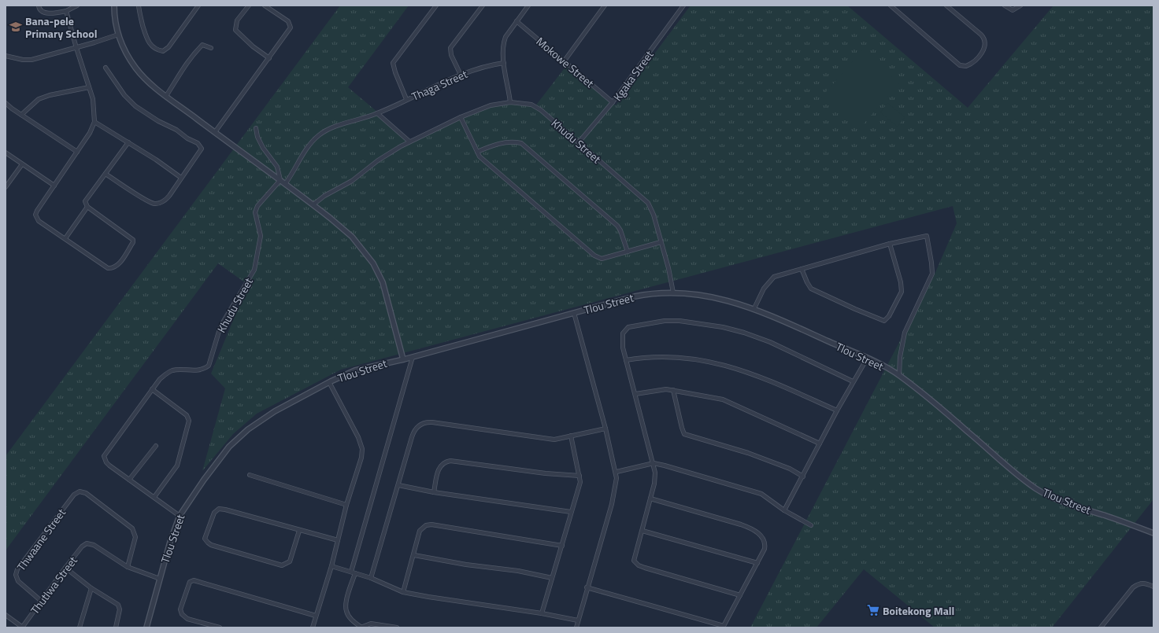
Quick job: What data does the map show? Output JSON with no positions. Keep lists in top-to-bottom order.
{
  "streets": {
    "street": [
      "Mokowe Street",
      "Kgaka Street",
      "Thaga Street",
      "Khudu Street",
      "Tlou Street",
      "Thwaane Street",
      "Thutlwa Street"
    ]
  },
  "crossings": [
    ["Mokowe Street", "Kgaka Street"],
    ["Kgaka Street", "Khudu Street"],
    ["Khudu Street", "Tlou Street"],
    ["Thwaane Street", "Thutlwa Street"]
  ],
  "places": {
    "school or university": ["Bana-pele Primary School"],
    "supermarket": ["Boitekong Mall"]
  }
}
